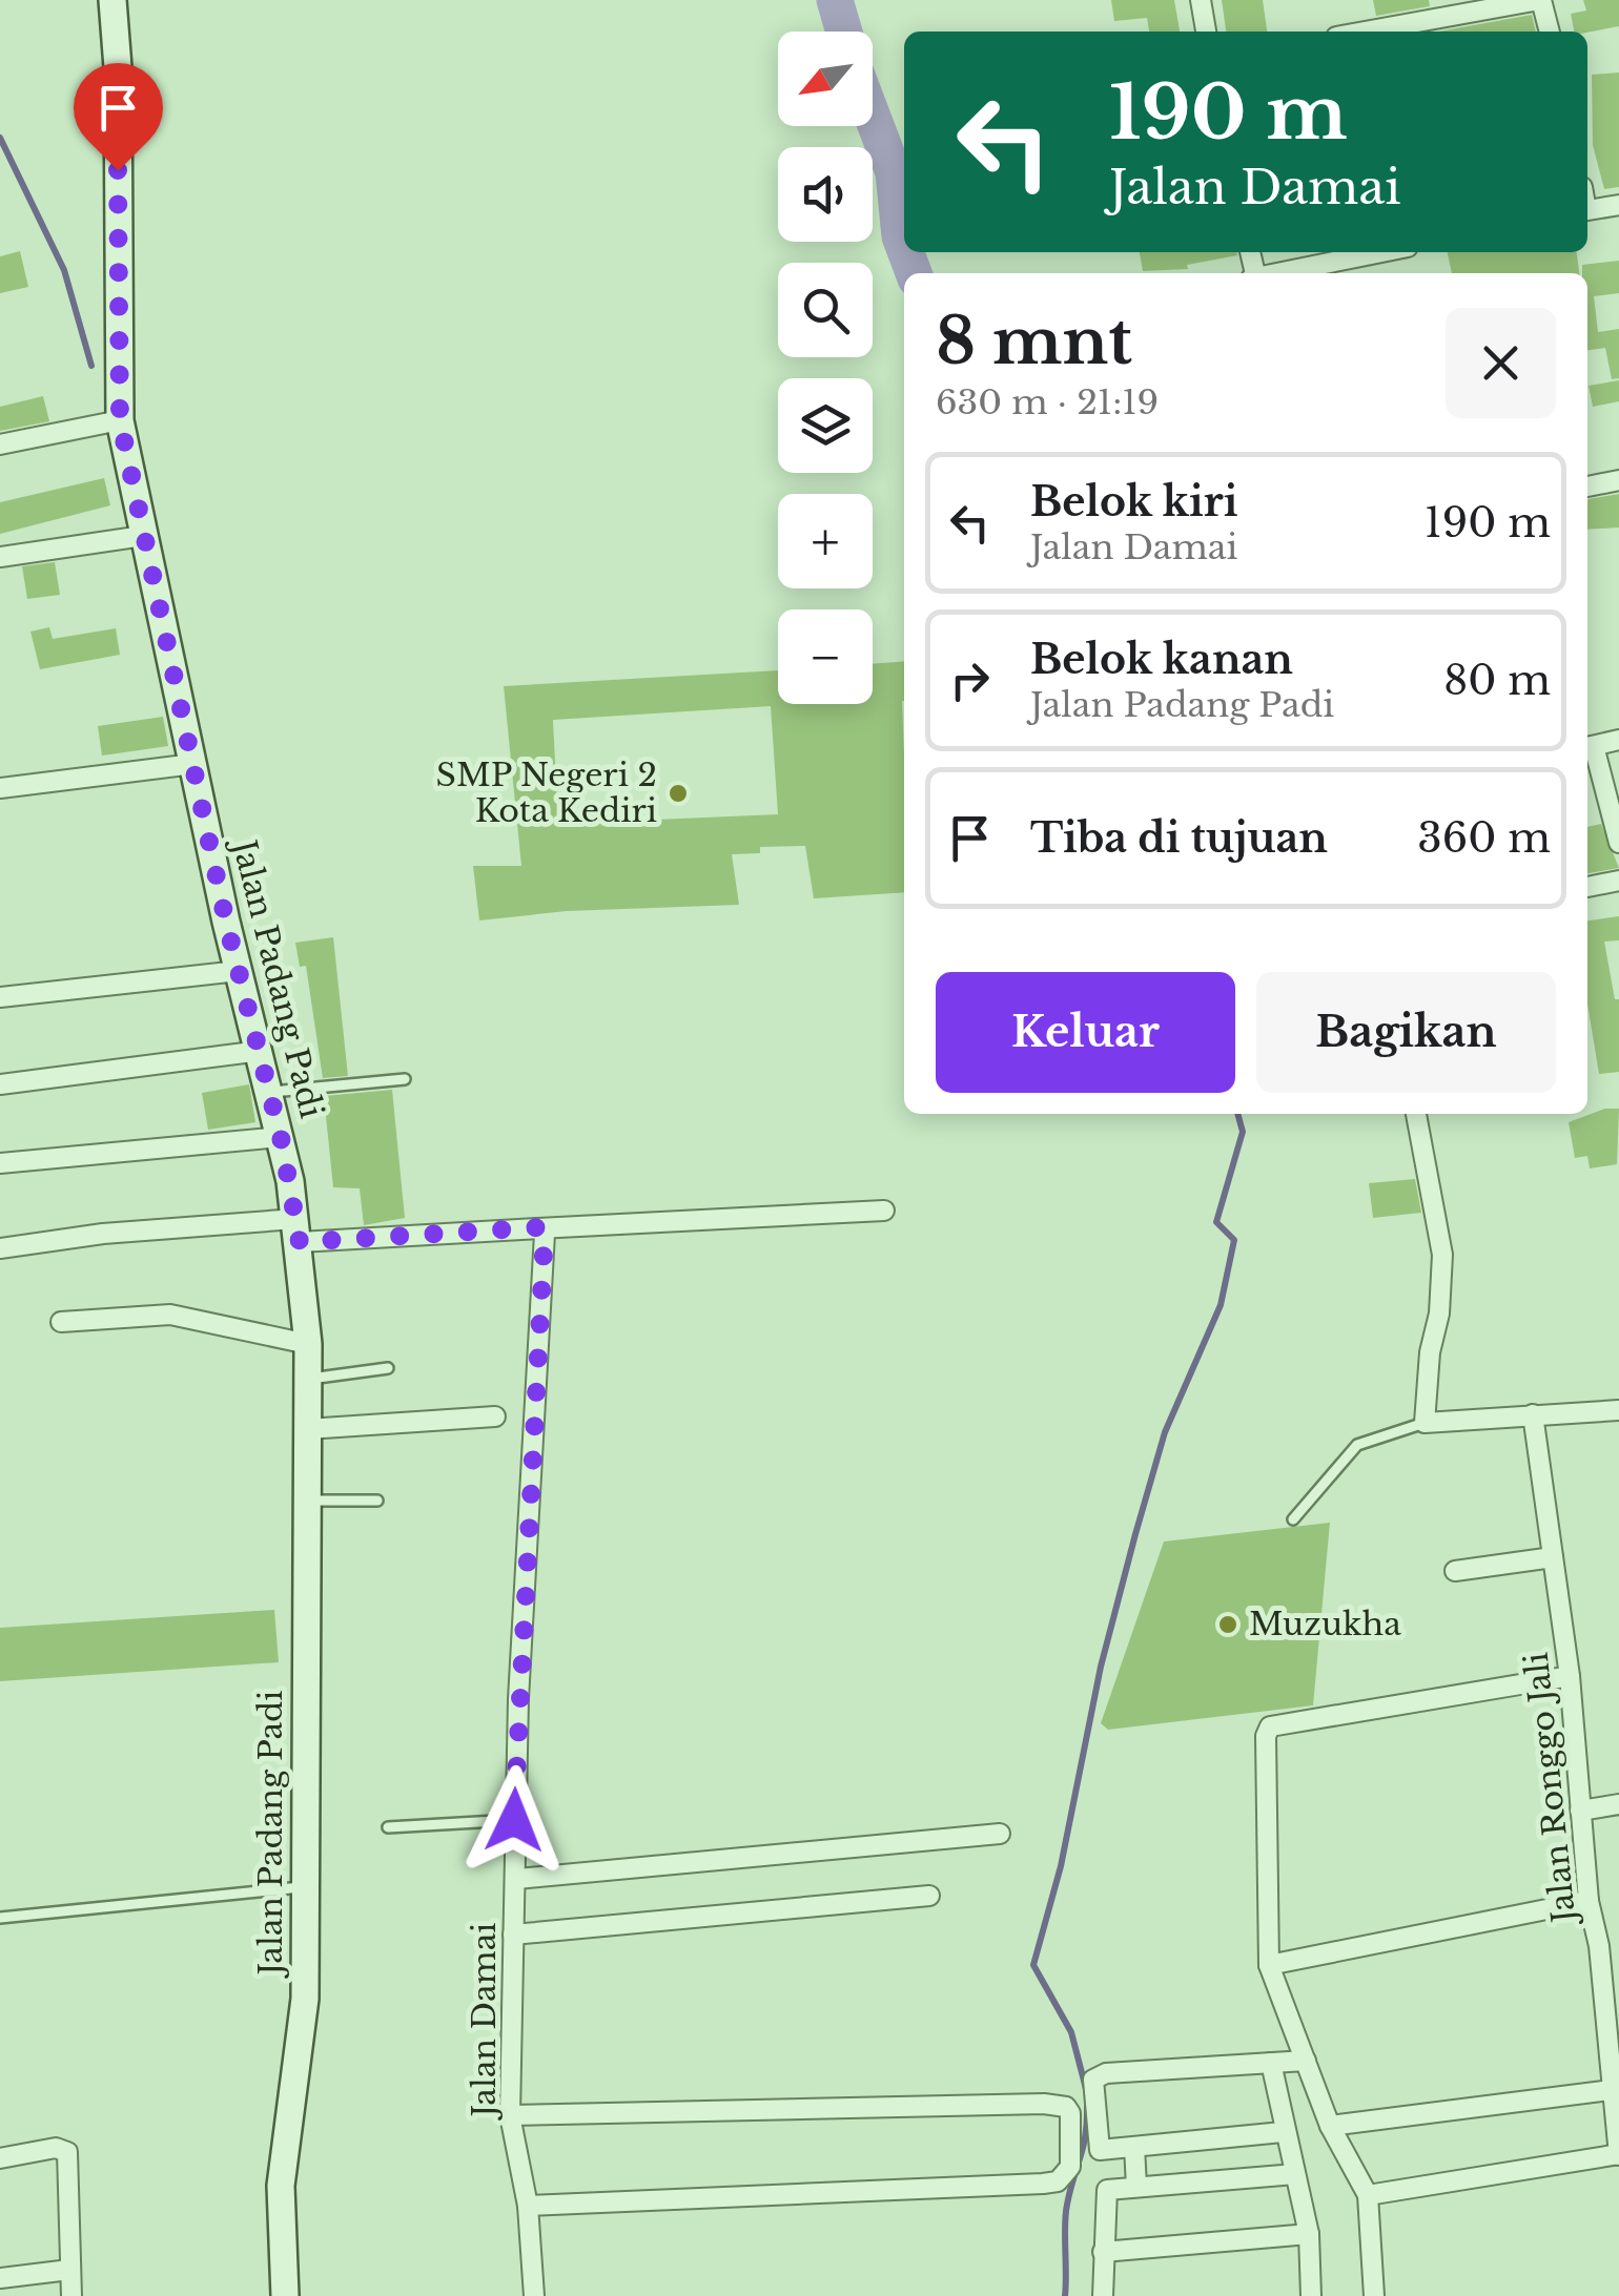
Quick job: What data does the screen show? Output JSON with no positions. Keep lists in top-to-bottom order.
{
  "streets": {
    "main road": ["Jalan Padang Padi"],
    "street": ["Jalan Ronggo Jali", "Jalan Damai"]
  },
  "places": ["SMP Negeri 2 Kota Kediri", "Muzukha"],
  "north": "bottom left",
  "page": {
    "map_buttons": ["+", "−"],
    "turn": ["190 m", "Jalan Damai"],
    "heading": ["8 mnt", "630 m · 21:19"],
    "list": [
      {
        "name": "Belok kiri",
        "note": "Jalan Damai",
        "value": "190 m"
      },
      {
        "name": "Belok kanan",
        "note": "Jalan Padang Padi",
        "value": "80 m"
      },
      {
        "name": "Tiba di tujuan",
        "value": "360 m"
      }
    ],
    "buttons": ["Keluar", "Bagikan"]
  }
}
